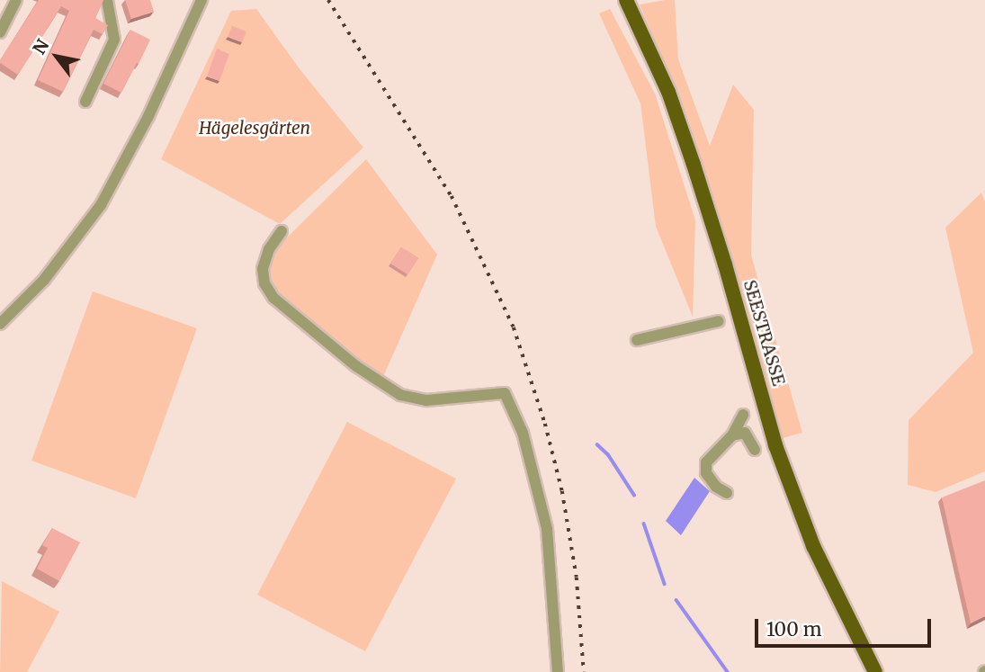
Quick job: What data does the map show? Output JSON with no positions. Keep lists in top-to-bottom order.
{
  "streets": {
    "main road": ["SEESTRASSE"]
  },
  "parks": ["Hägelesgärten"],
  "scale_bar": "100 m",
  "north": "top left"
}
